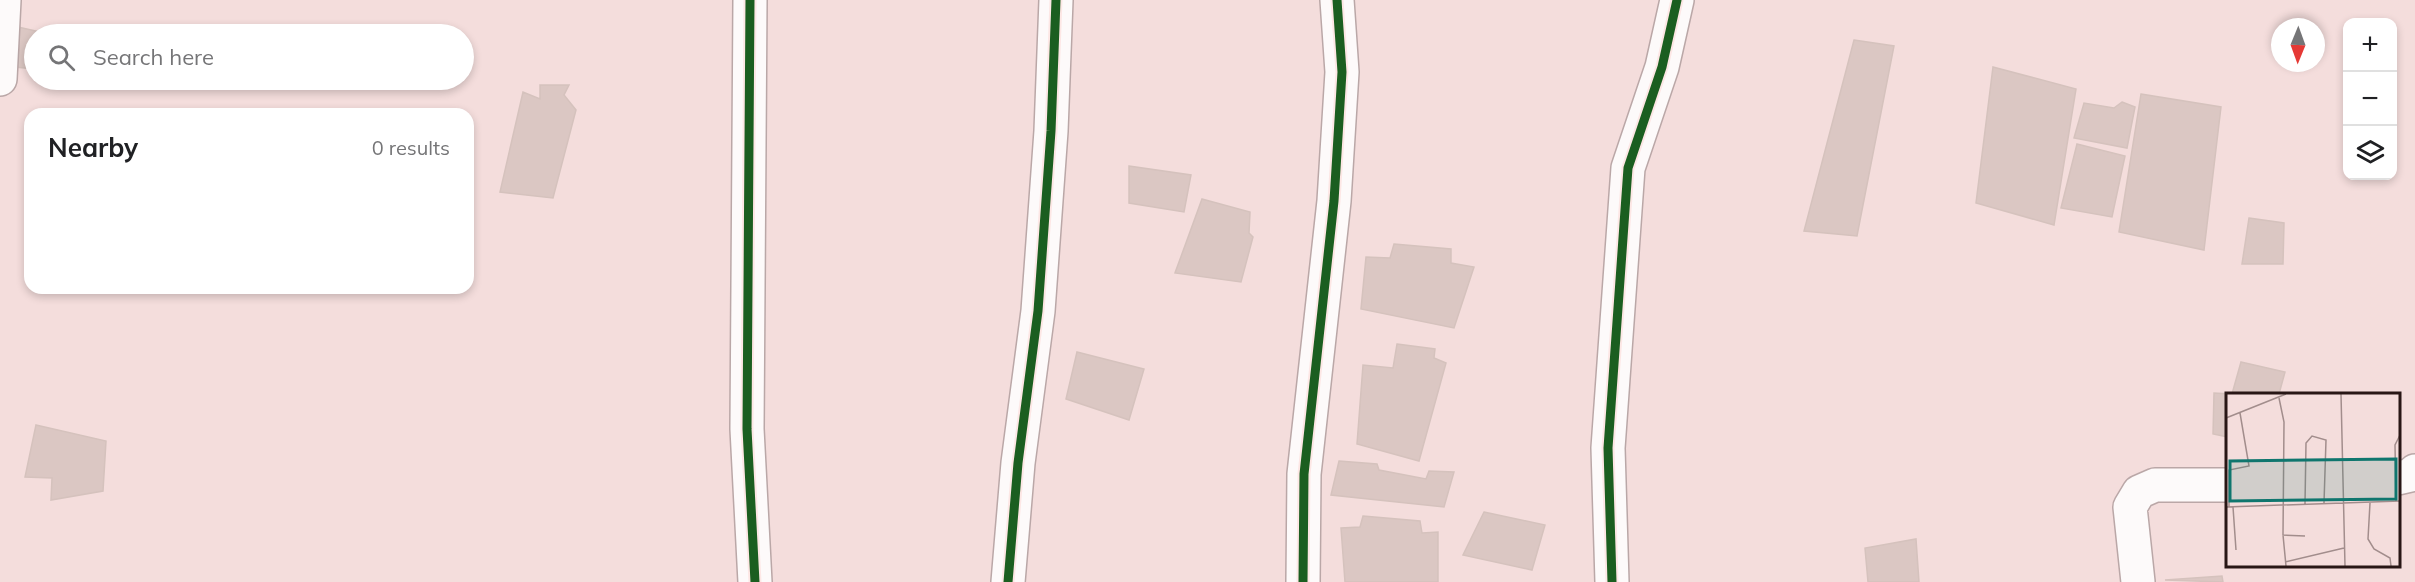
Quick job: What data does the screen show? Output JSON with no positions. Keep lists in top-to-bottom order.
{
  "north": "bottom",
  "page": {
    "map_buttons": ["+", "−"],
    "search": "Search here",
    "heading": ["Nearby", "0 results"]
  }
}
